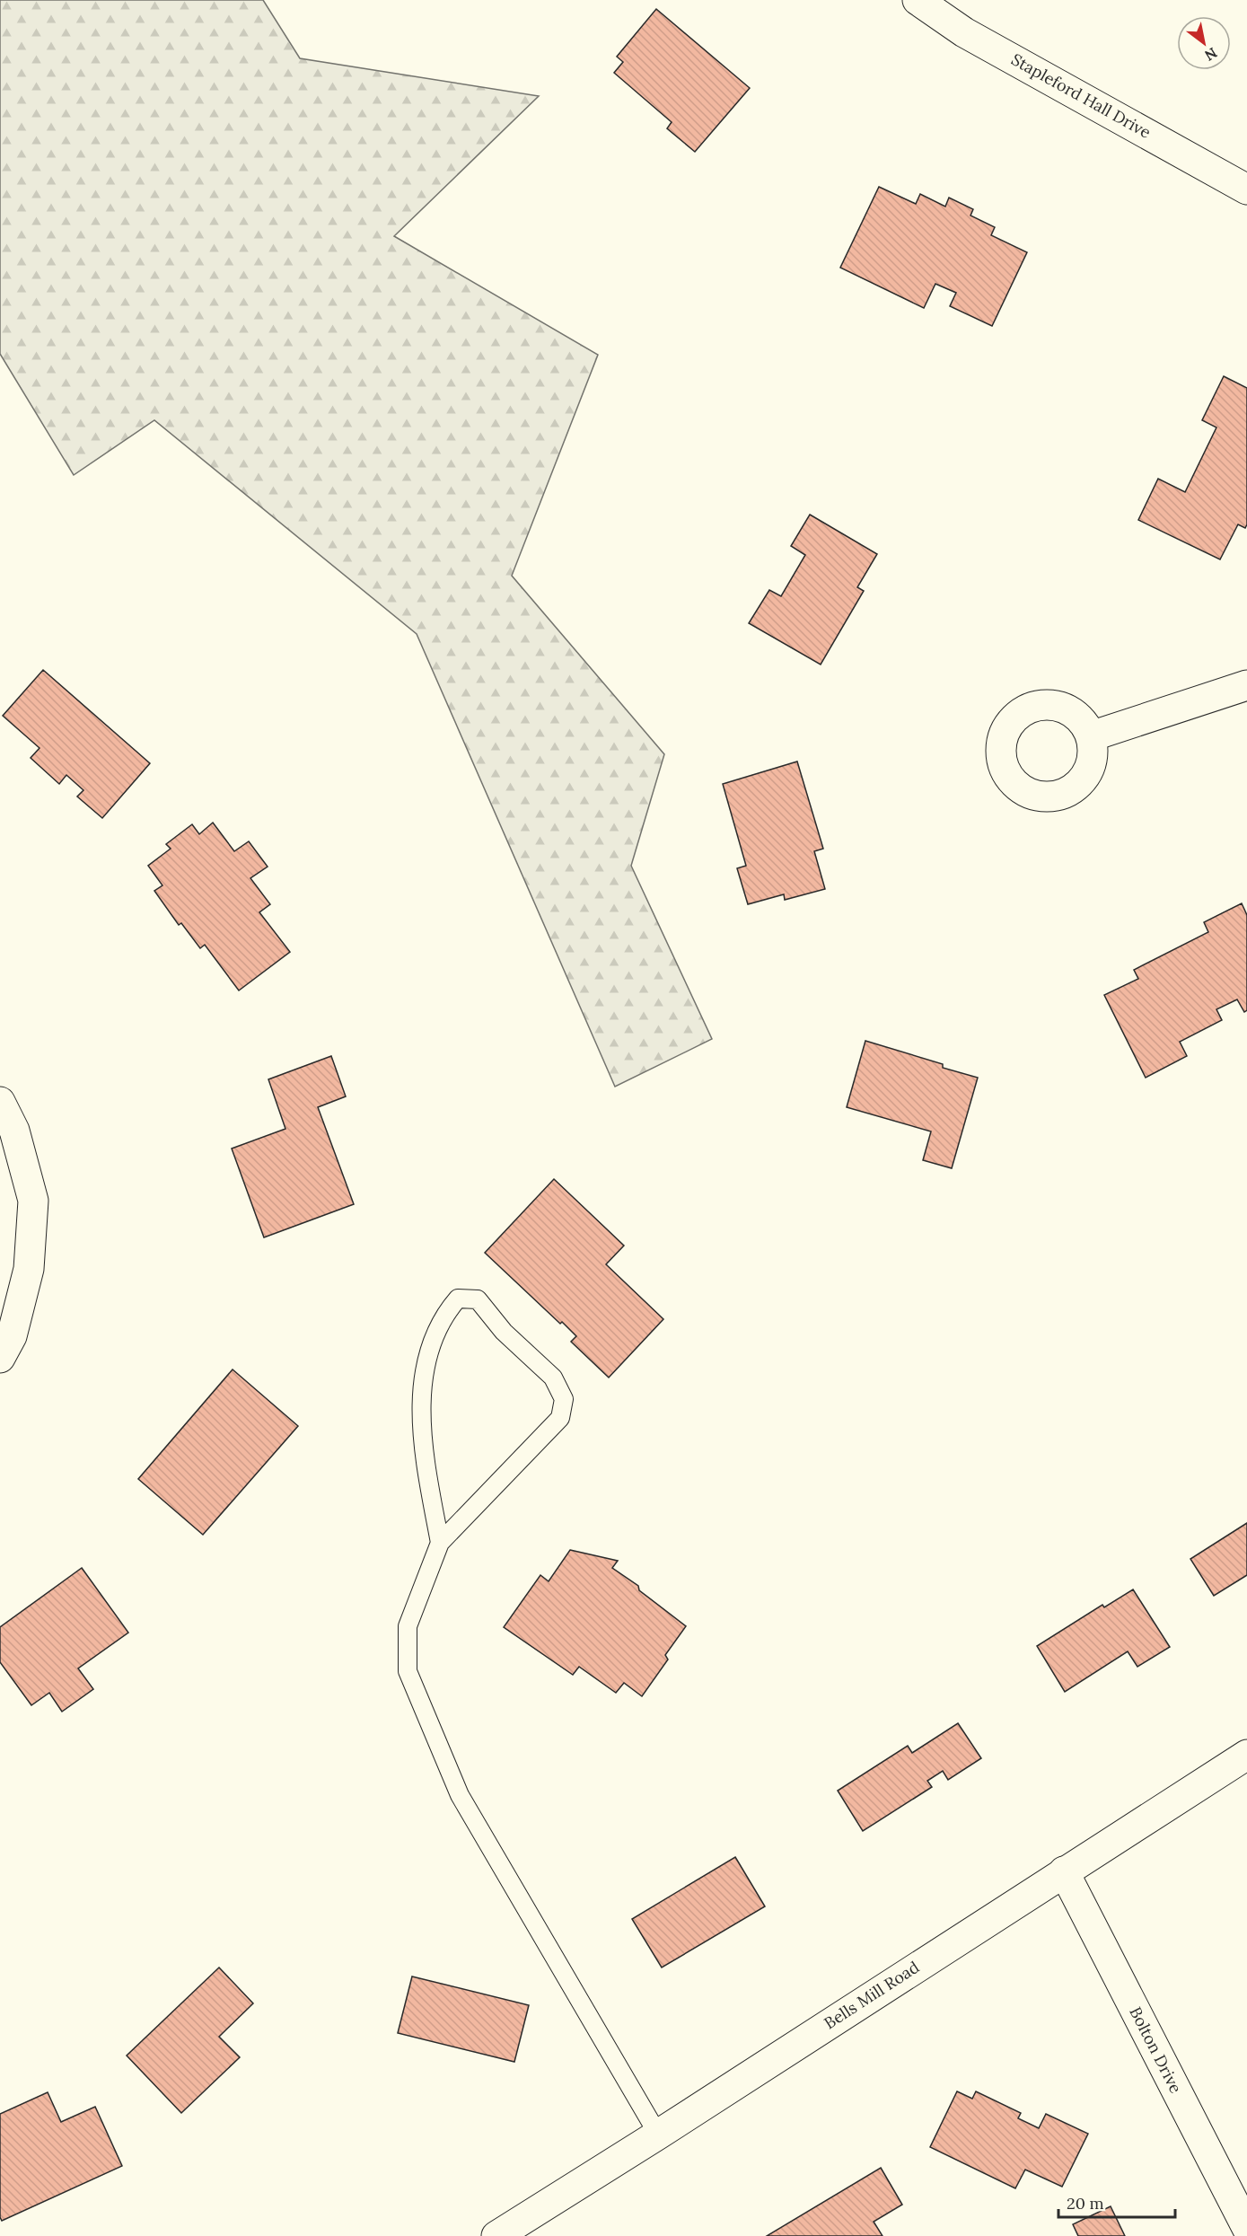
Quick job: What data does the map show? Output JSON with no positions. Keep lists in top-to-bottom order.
{
  "streets": {
    "street": ["Stapleford Hall Drive", "Bells Mill Road", "Bolton Drive"]
  },
  "crossings": [
    ["Bells Mill Road", "Bolton Drive"]
  ],
  "scale_bar": "20 m",
  "north": "bottom right"
}
